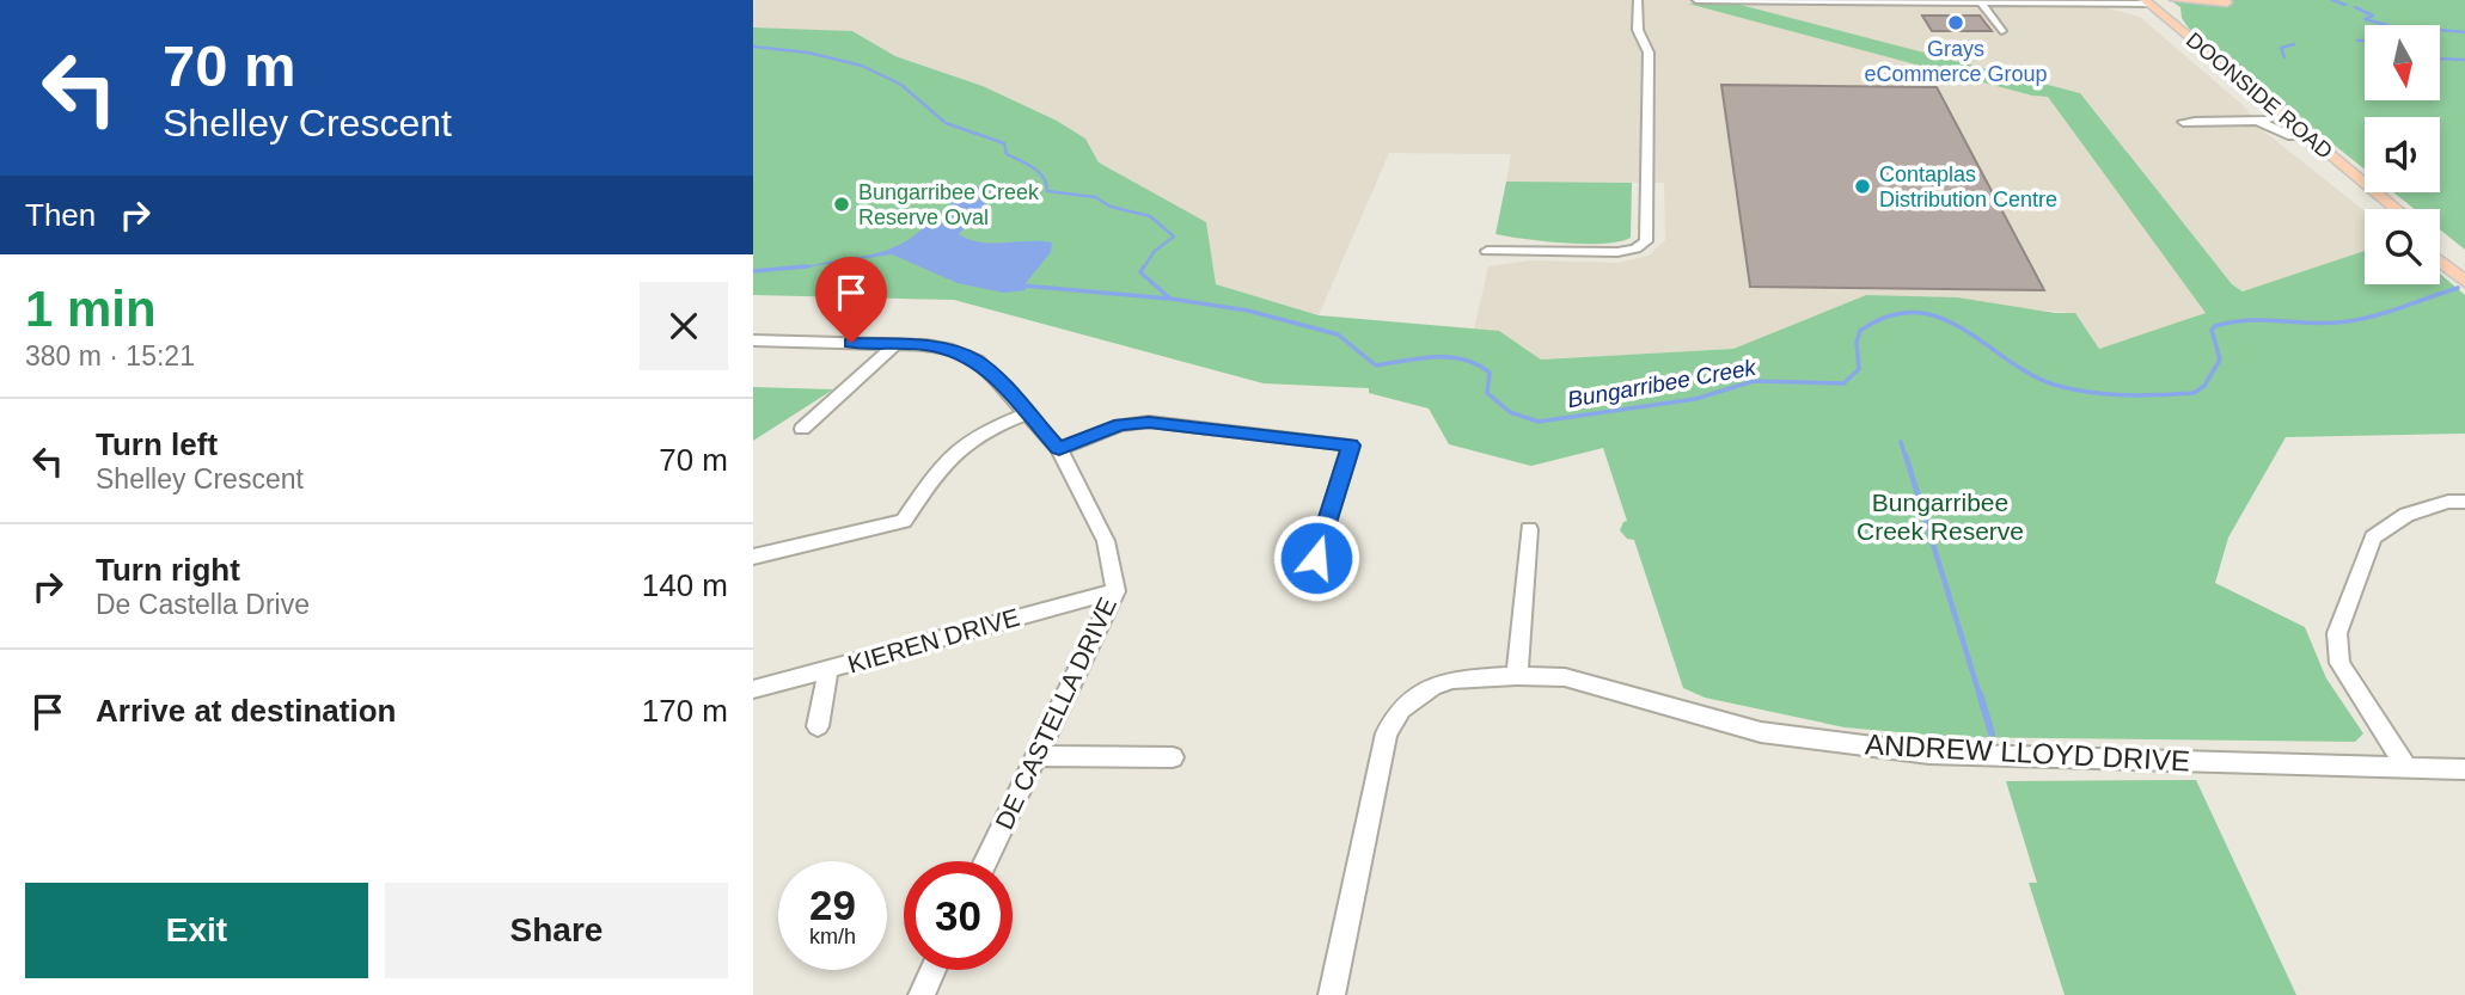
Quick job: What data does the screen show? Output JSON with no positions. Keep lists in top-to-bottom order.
{
  "streets": {
    "main road": ["DOONSIDE ROAD"],
    "street": ["KIEREN DRIVE", "DE CASTELLA DRIVE", "ANDREW LLOYD DRIVE"]
  },
  "crossings": [
    ["KIEREN DRIVE", "DE CASTELLA DRIVE"]
  ],
  "water": ["Bungarribee Creek"],
  "parks": ["Bungarribee Creek Reserve"],
  "places": ["Grays eCommerce Group", "Contaplas Distribution Centre", "Bungarribee Creek Reserve Oval"],
  "north": "bottom",
  "page": {
    "turn": ["70 m", "Shelley Crescent"],
    "then": "Then",
    "heading": ["1 min", "380 m · 15:21"],
    "list": [
      {
        "name": "Turn left",
        "note": "Shelley Crescent",
        "value": "70 m"
      },
      {
        "name": "Turn right",
        "note": "De Castella Drive",
        "value": "140 m"
      },
      {
        "name": "Arrive at destination",
        "value": "170 m"
      }
    ],
    "speed": "29 km/h",
    "limit": "30",
    "buttons": ["Exit", "Share"]
  }
}
